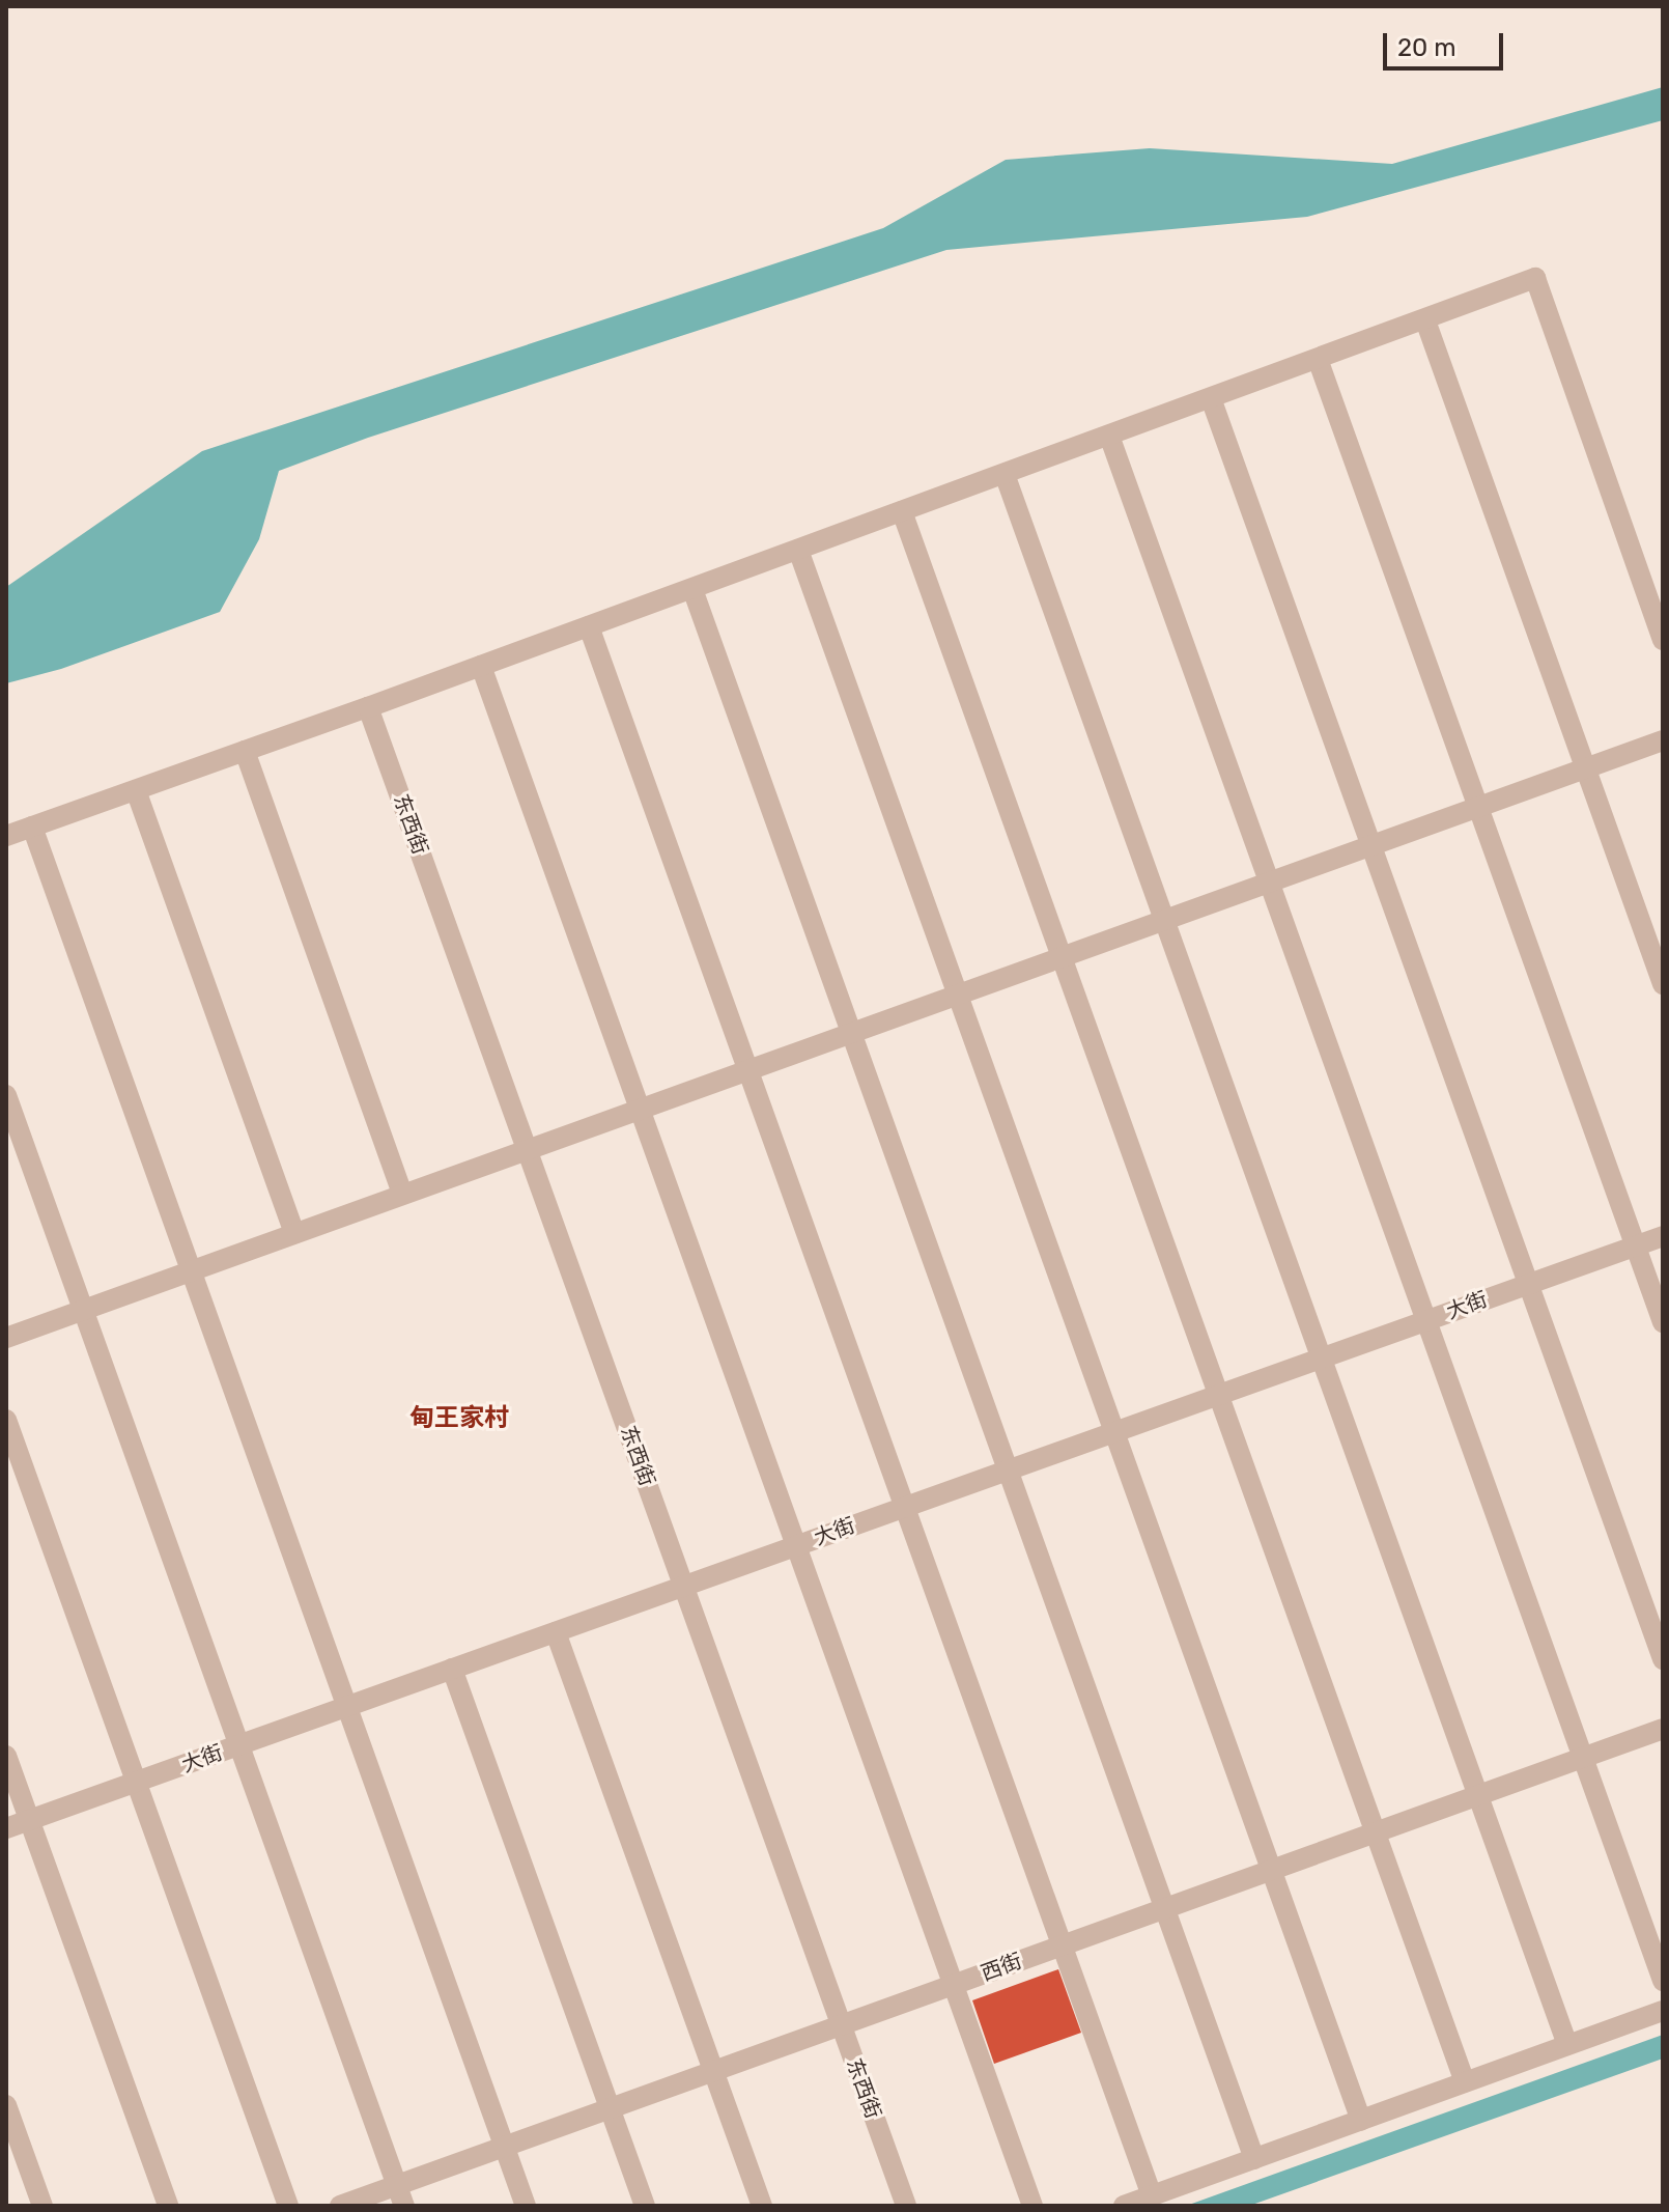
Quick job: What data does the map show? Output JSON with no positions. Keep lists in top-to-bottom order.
{
  "streets": {
    "street": ["东西街", "大街", "西街"]
  },
  "crossings": [
    ["东西街", "大街"],
    ["东西街", "西街"]
  ],
  "districts": ["甸王家村"],
  "scale_bar": "20 m"
}
